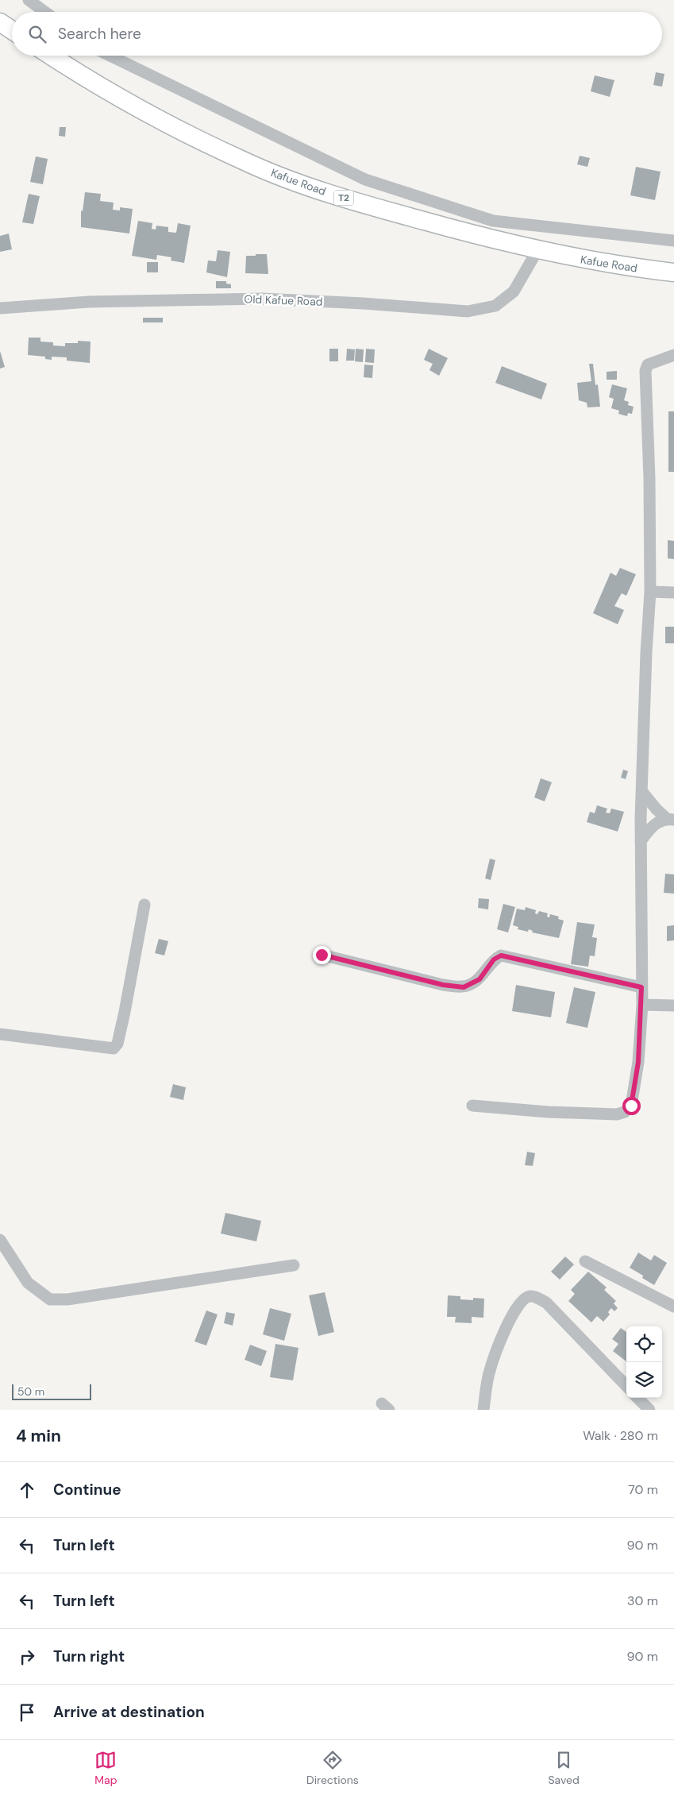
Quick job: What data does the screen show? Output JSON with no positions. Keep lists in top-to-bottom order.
{
  "streets": {
    "highway": ["Kafue Road", "T2"],
    "street": ["Old Kafue Road"]
  },
  "crossings": [
    ["Kafue Road", "Old Kafue Road"]
  ],
  "scale_bar": "50 m",
  "page": {
    "search": "Search here",
    "scale": "50 m",
    "heading": ["4 min", "Walk · 280 m"],
    "list": [
      ["Continue", "70 m"],
      ["Turn left", "90 m"],
      ["Turn left", "30 m"],
      ["Turn right", "90 m"],
      "Arrive at destination"
    ],
    "nav": ["Map", "Directions", "Saved"]
  }
}
